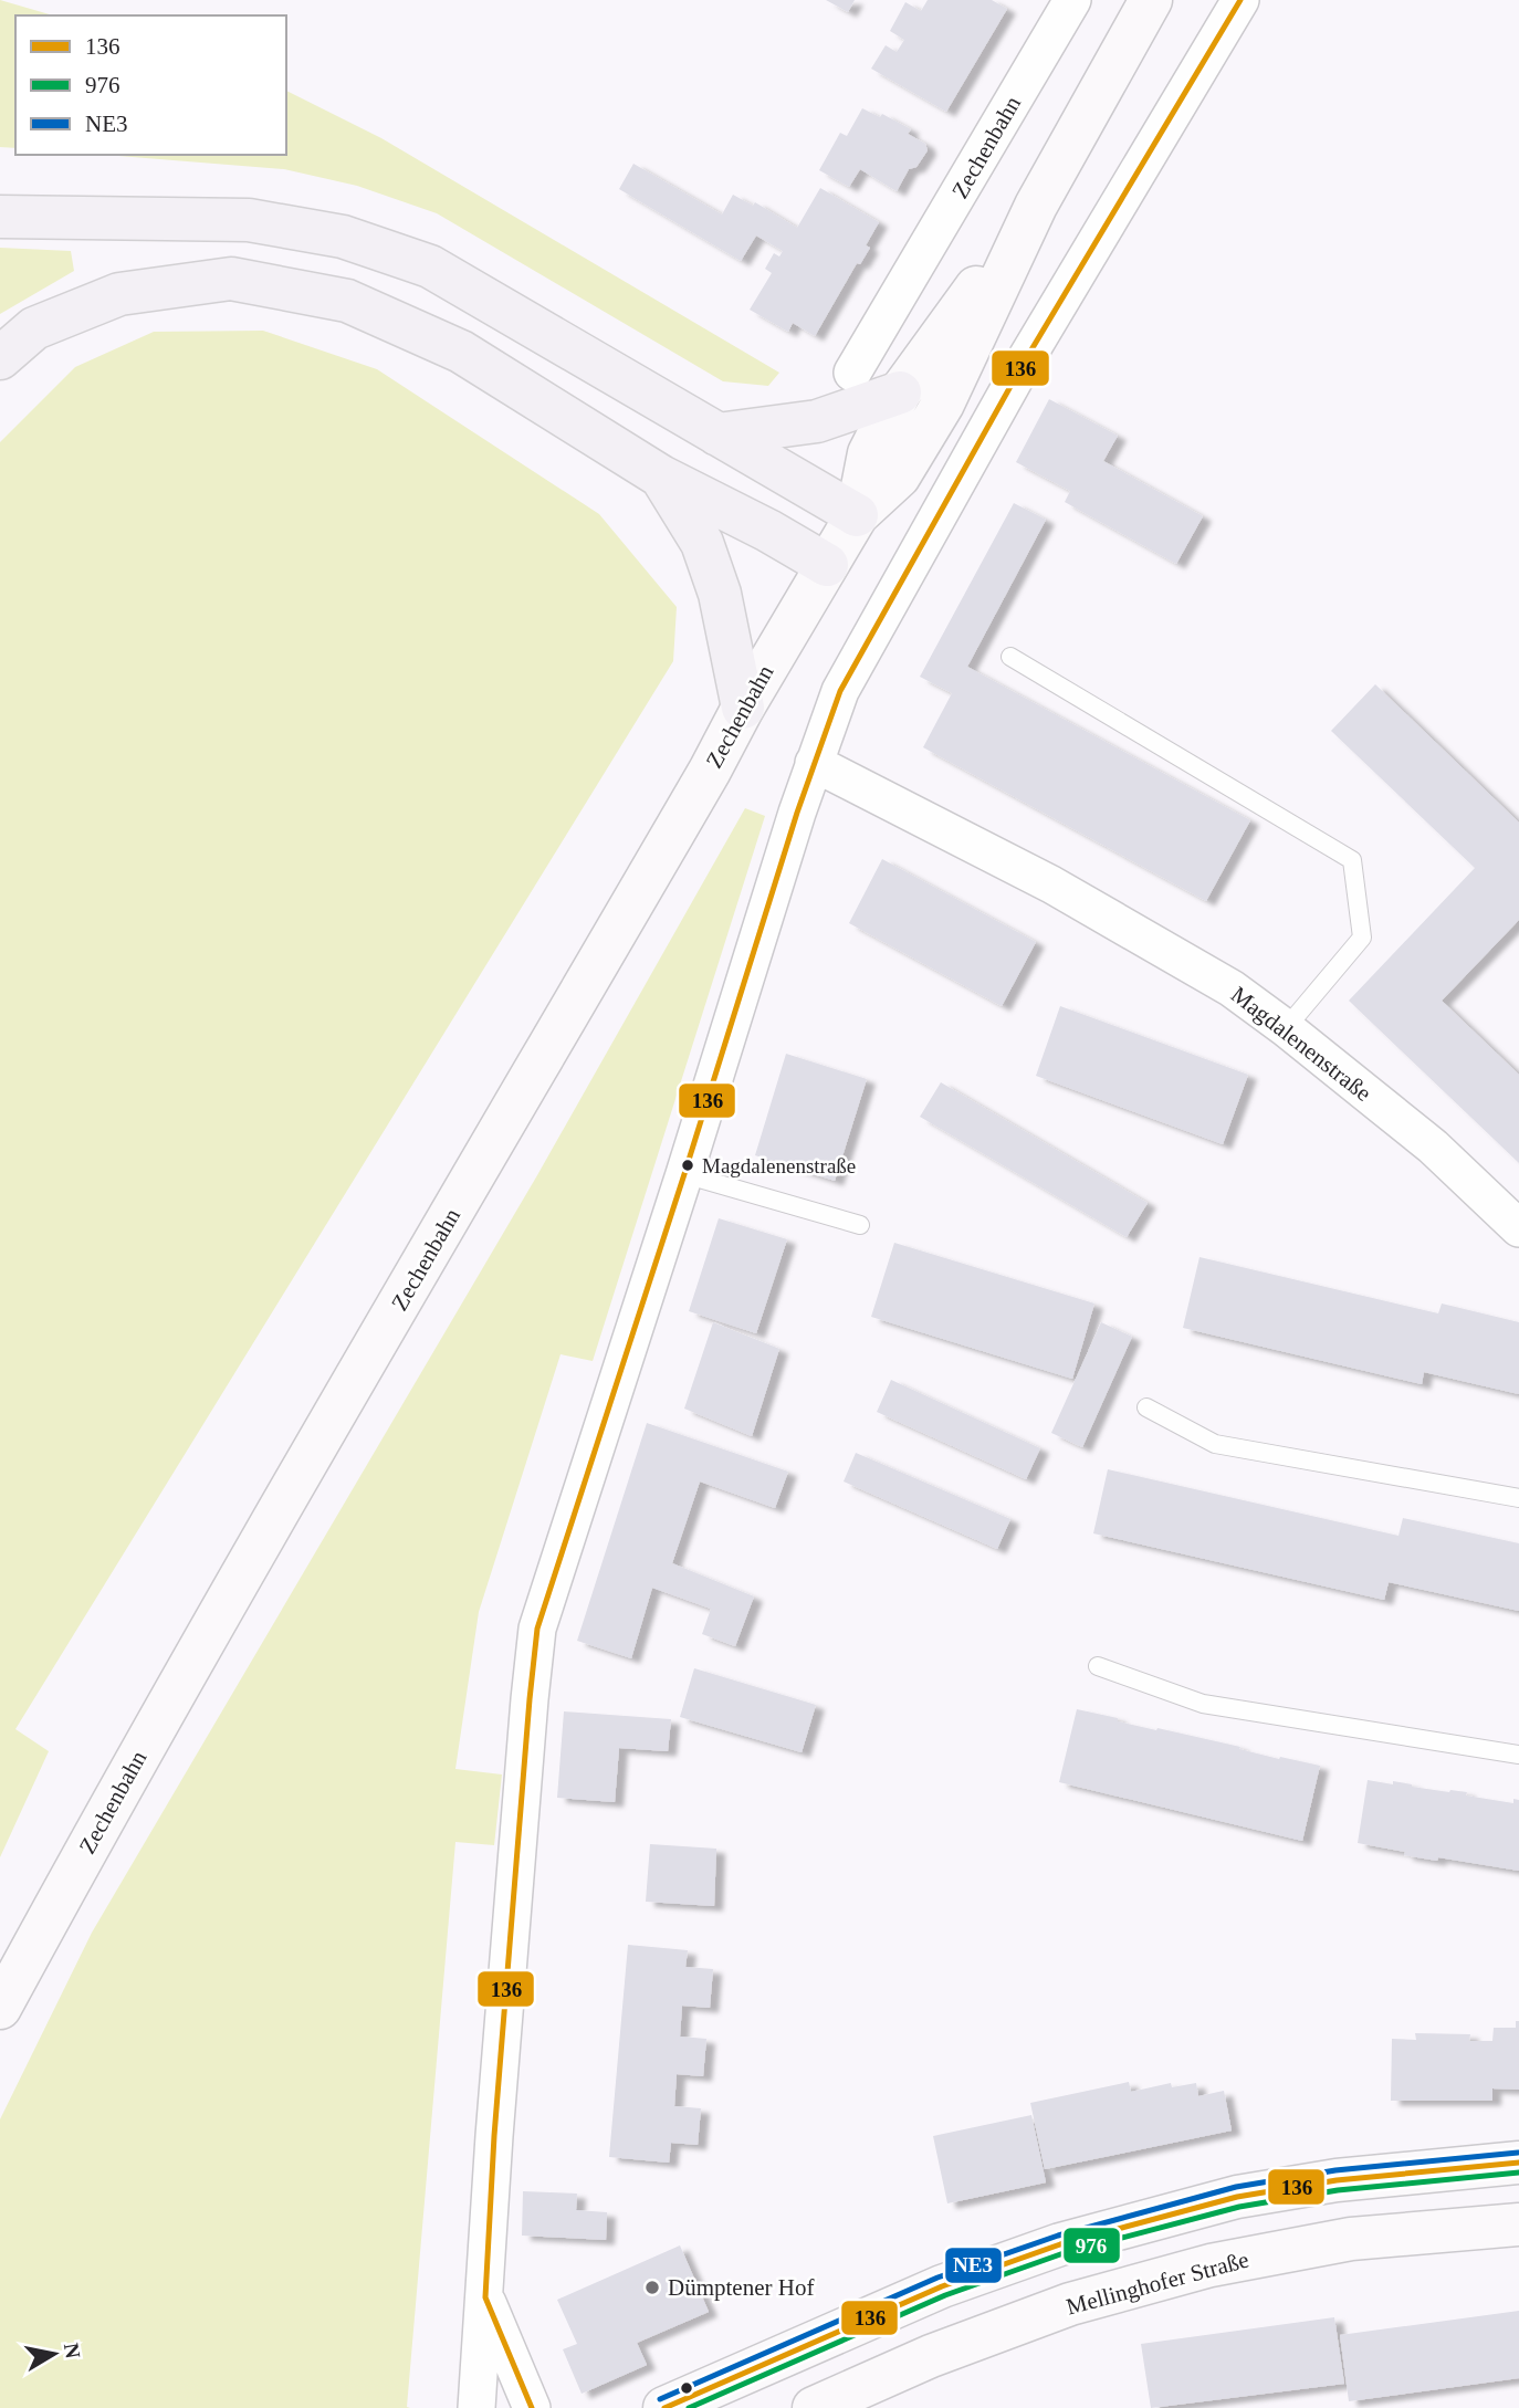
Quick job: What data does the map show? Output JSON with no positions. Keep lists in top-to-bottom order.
{
  "streets": {
    "main road": ["Zechenbahn", "Mellinghofer Straße"],
    "street": ["Magdalenenstraße"]
  },
  "places": ["Magdalenenstraße", "Dümptener Hof"],
  "lines": ["transit line 136", "transit line NE3", "transit line 976"],
  "legend": ["136", "976", "NE3"],
  "north": "right"
}
